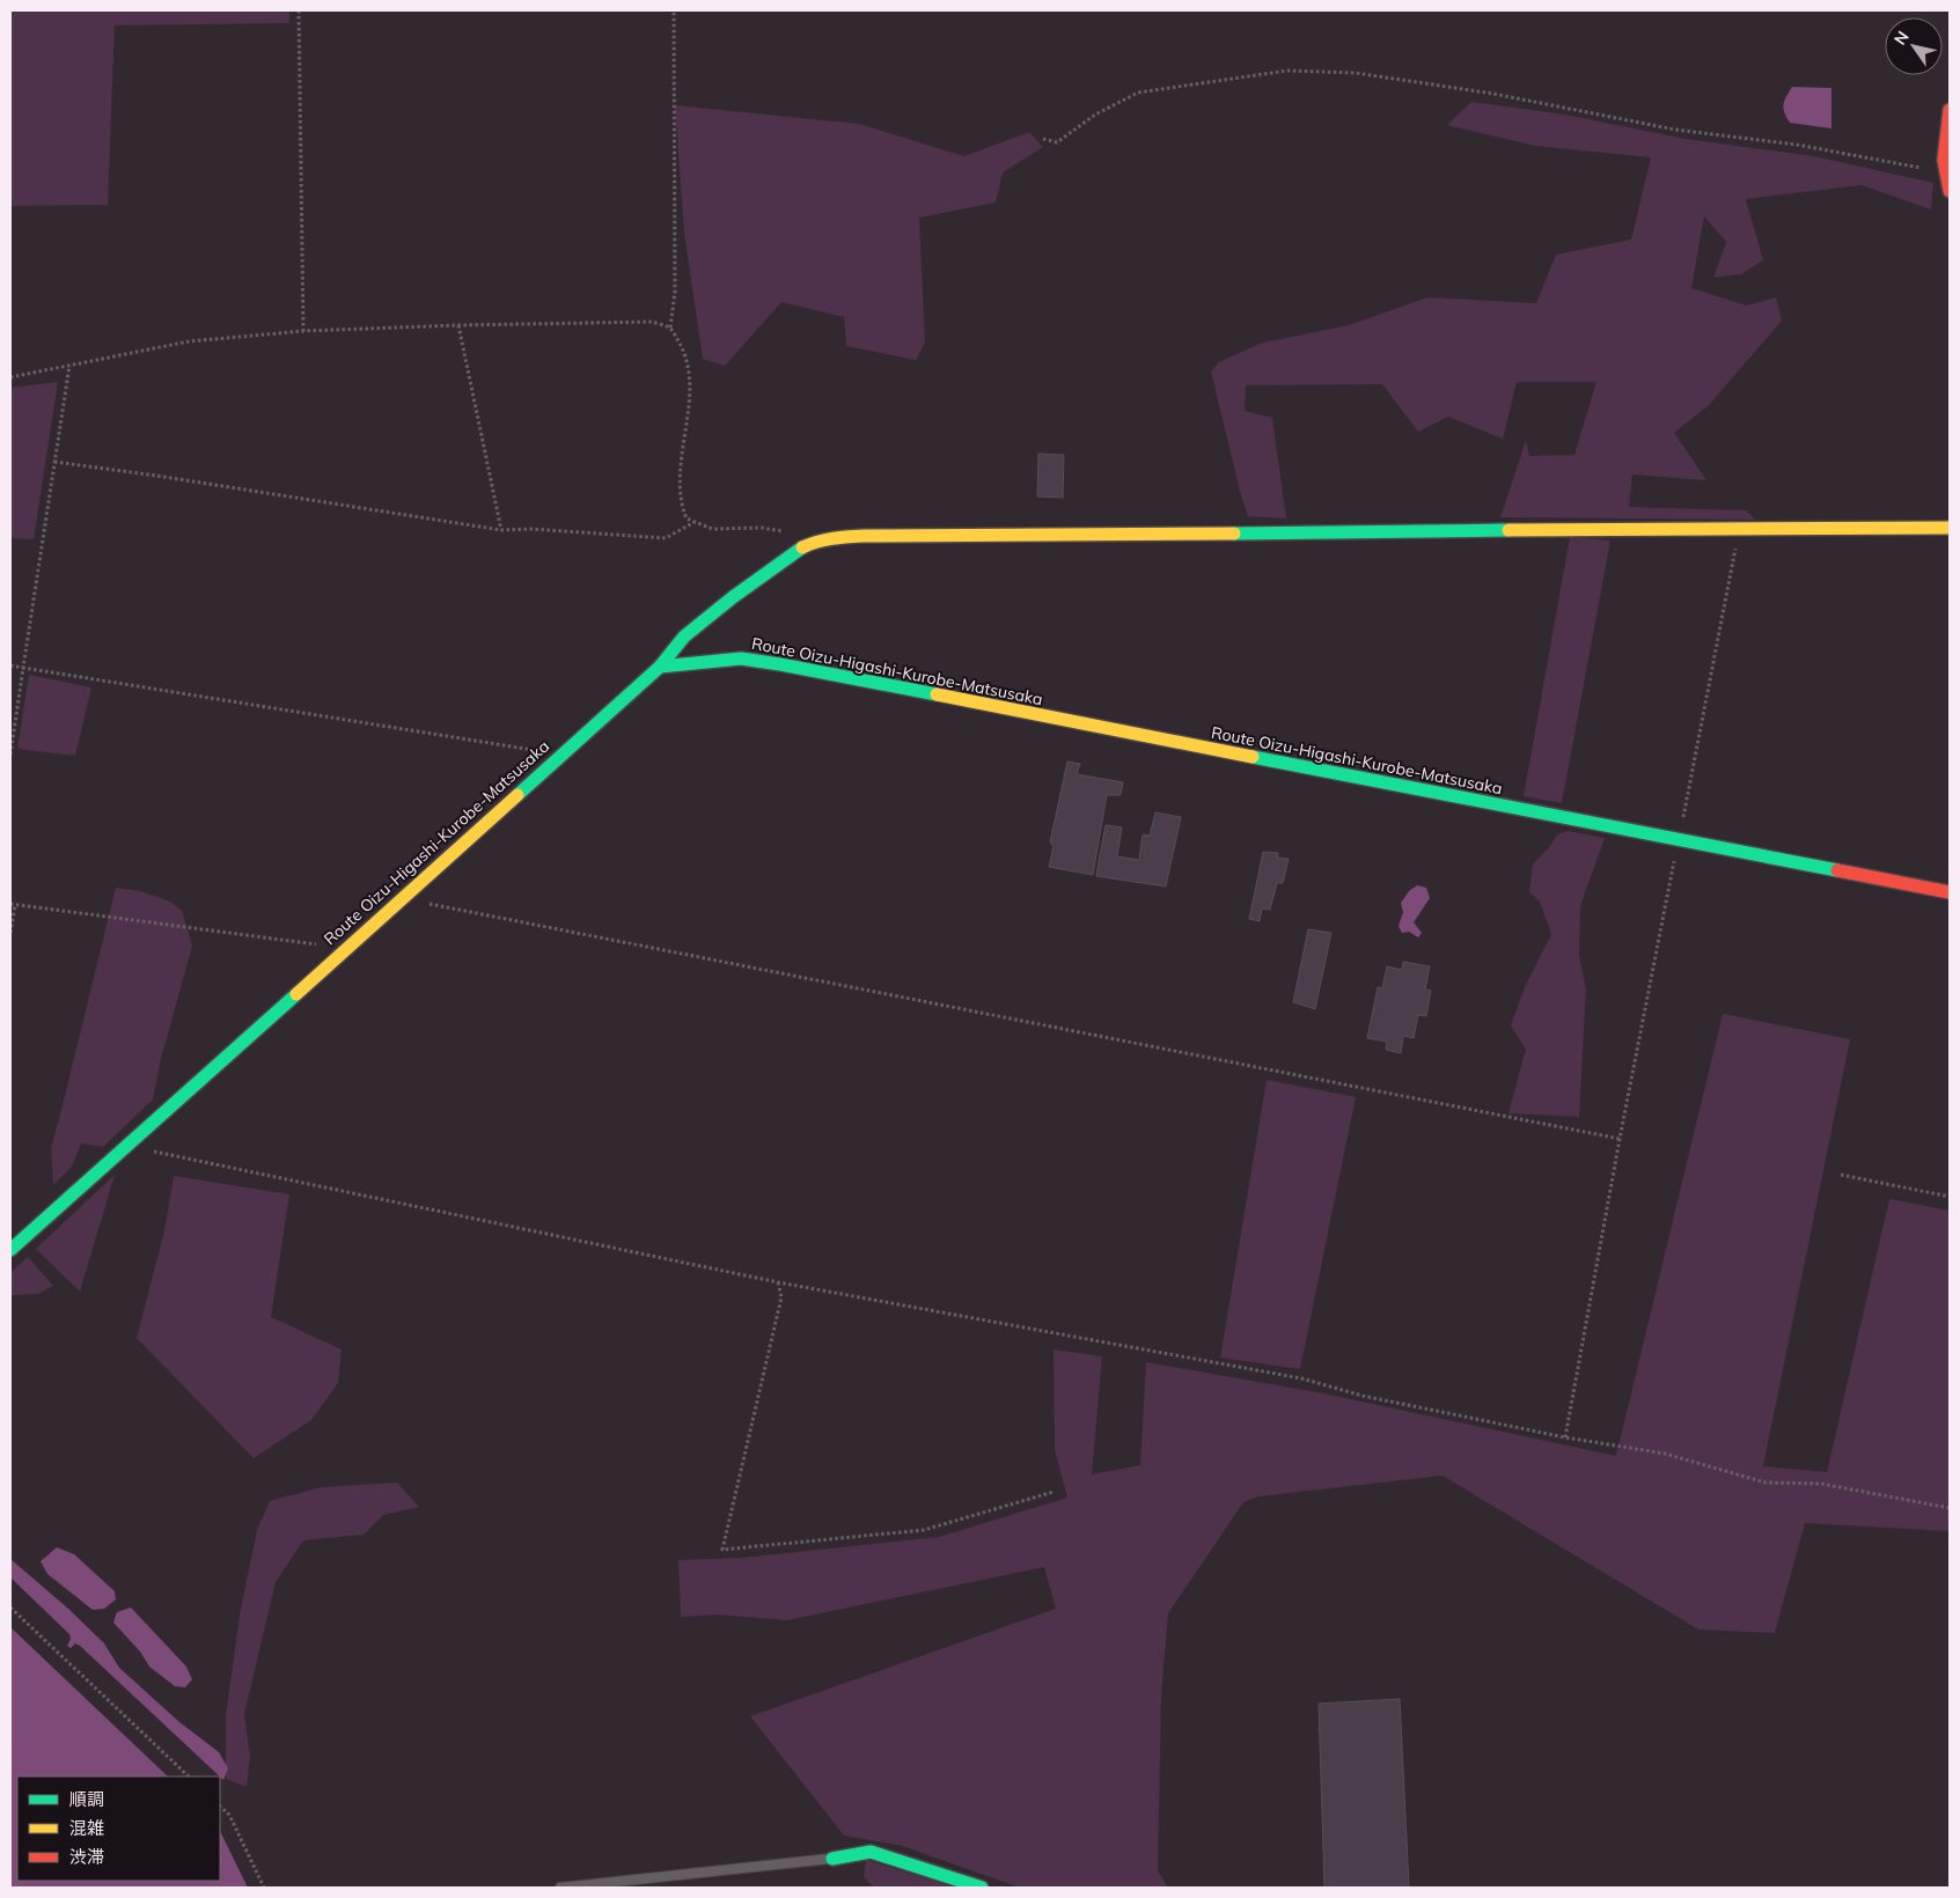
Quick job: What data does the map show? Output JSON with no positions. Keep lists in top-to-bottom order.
{
  "streets": {
    "main road": ["Route Oizu-Higashi-Kurobe-Matsusaka"]
  },
  "legend": ["順調", "混雑", "渋滞"],
  "north": "top left"
}
